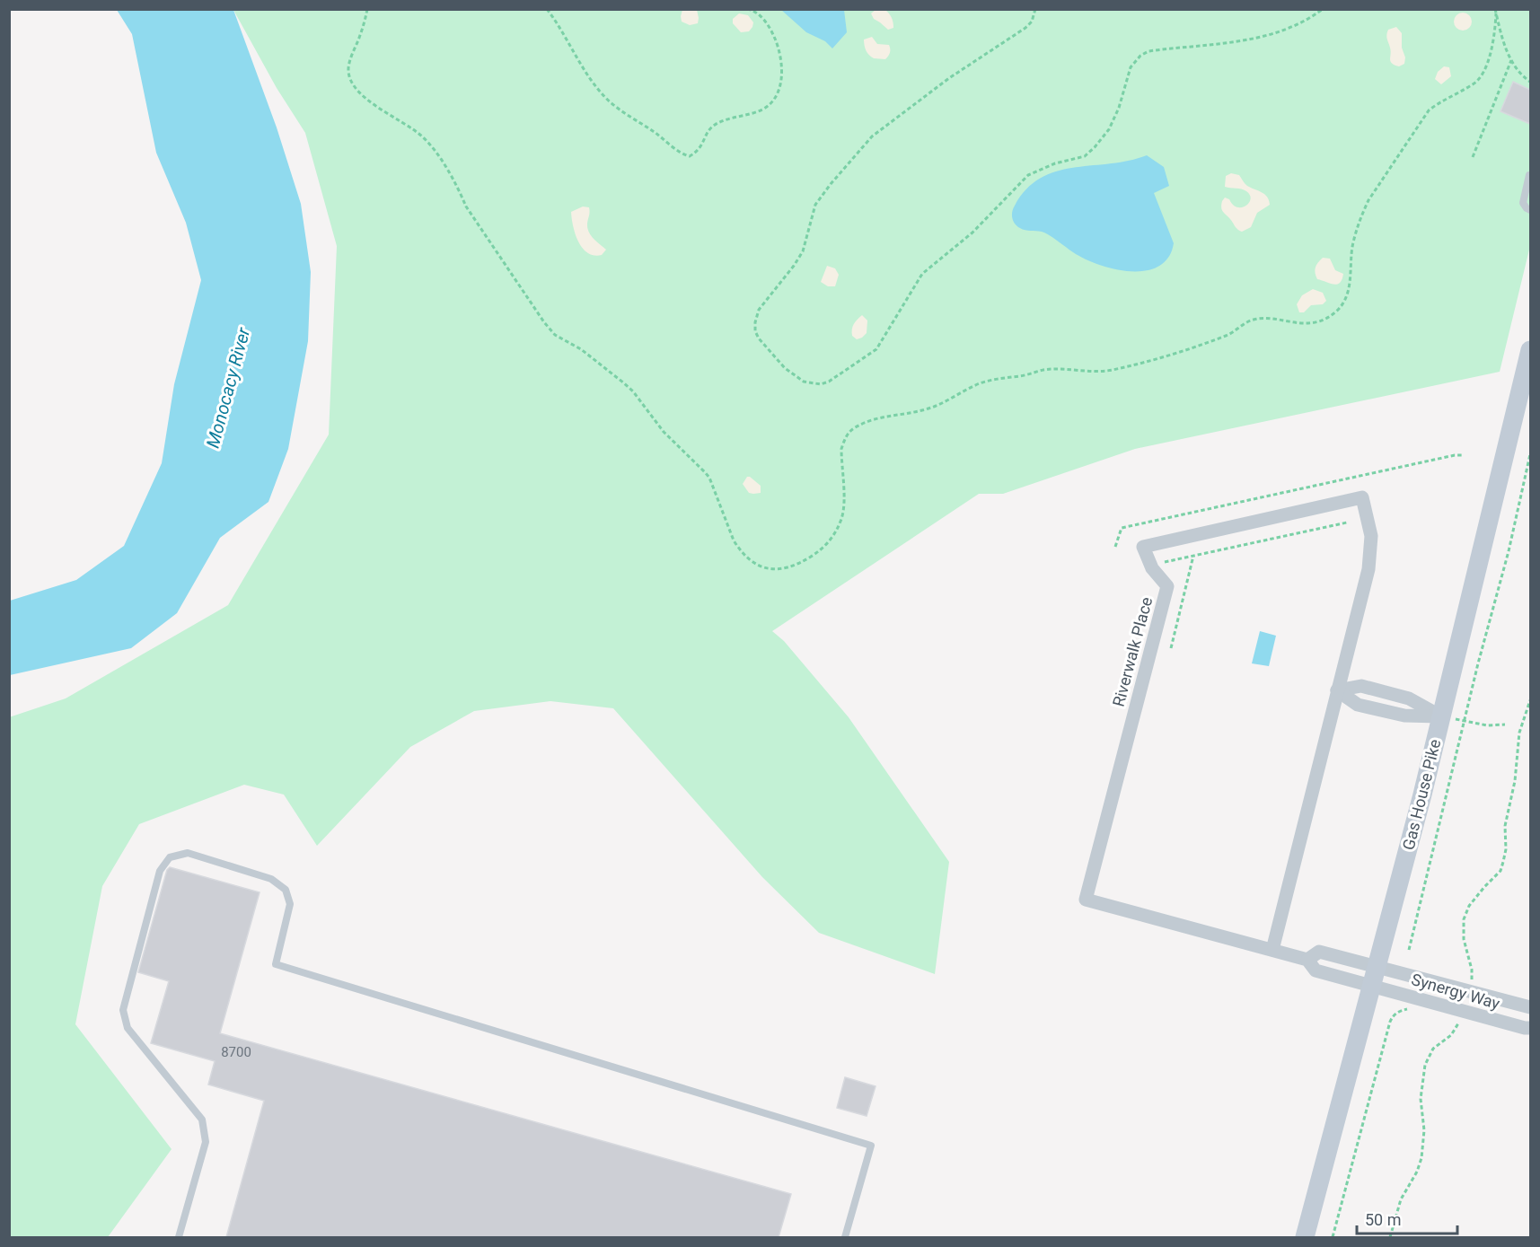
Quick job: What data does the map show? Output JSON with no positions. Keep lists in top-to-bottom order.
{
  "streets": {
    "main road": ["Gas House Pike"],
    "street": ["Riverwalk Place", "Synergy Way"]
  },
  "crossings": [
    ["Riverwalk Place", "Gas House Pike"],
    ["Riverwalk Place", "Synergy Way"],
    ["Gas House Pike", "Synergy Way"]
  ],
  "water": ["Monocacy River"],
  "house_numbers": ["8700"],
  "scale_bar": "50 m"
}
